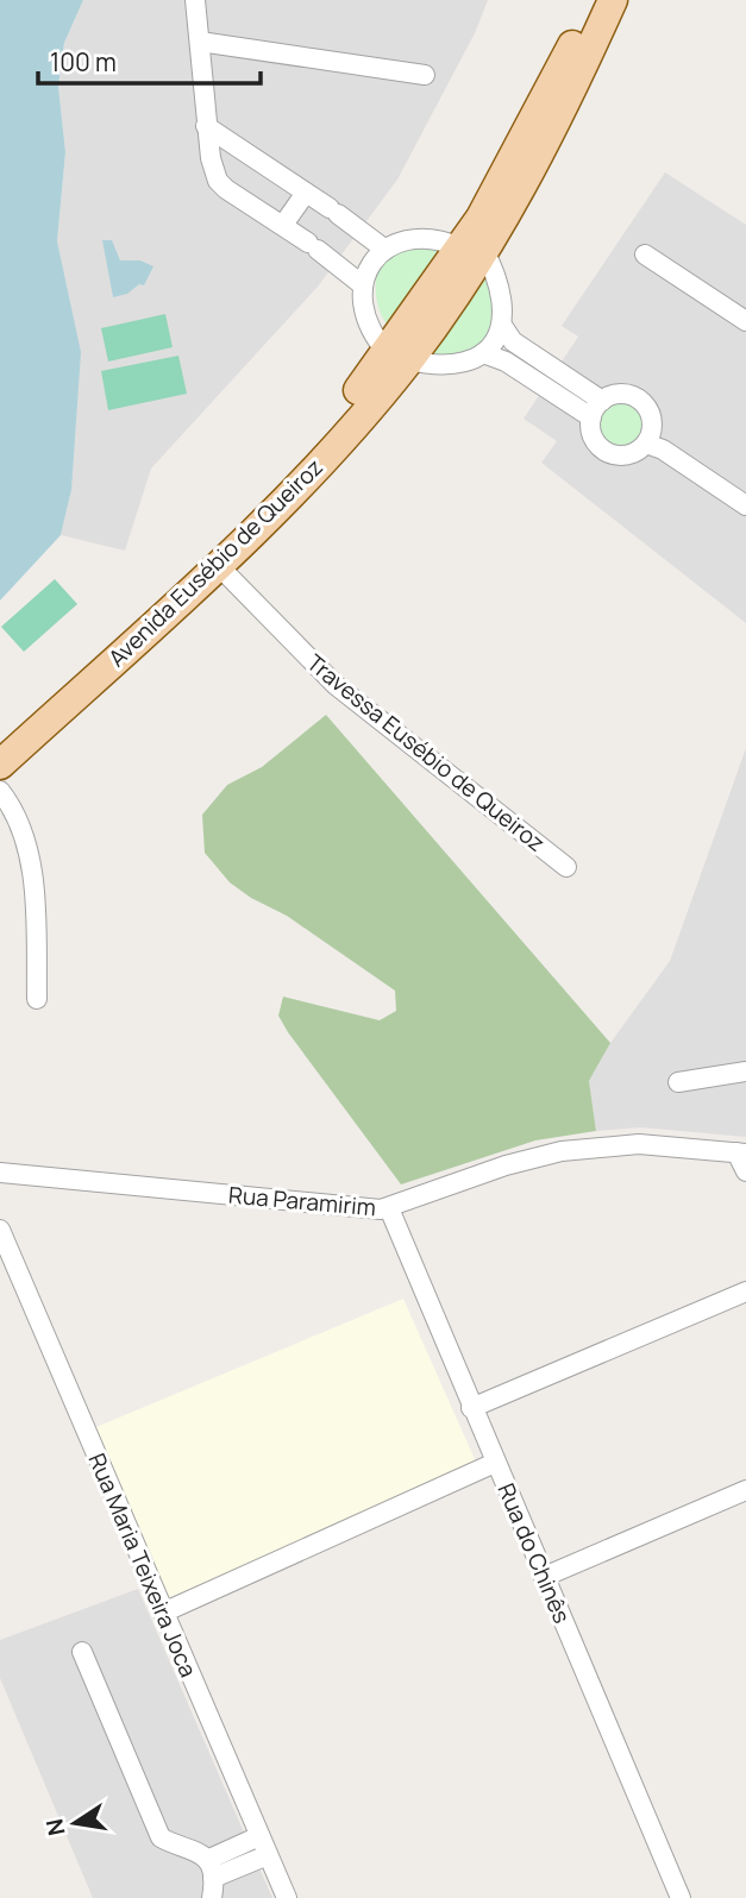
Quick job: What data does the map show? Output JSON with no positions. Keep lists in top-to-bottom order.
{
  "streets": {
    "main road": ["Avenida Eusébio de Queiroz"],
    "street": [
      "Travessa Eusébio de Queiroz",
      "Rua Paramirim",
      "Rua do Chinês",
      "Rua Maria Teixeira Joca"
    ]
  },
  "crossings": [
    ["Avenida Eusébio de Queiroz", "Travessa Eusébio de Queiroz"],
    ["Rua Paramirim", "Rua do Chinês"]
  ],
  "scale_bar": "100 m",
  "north": "left"
}
